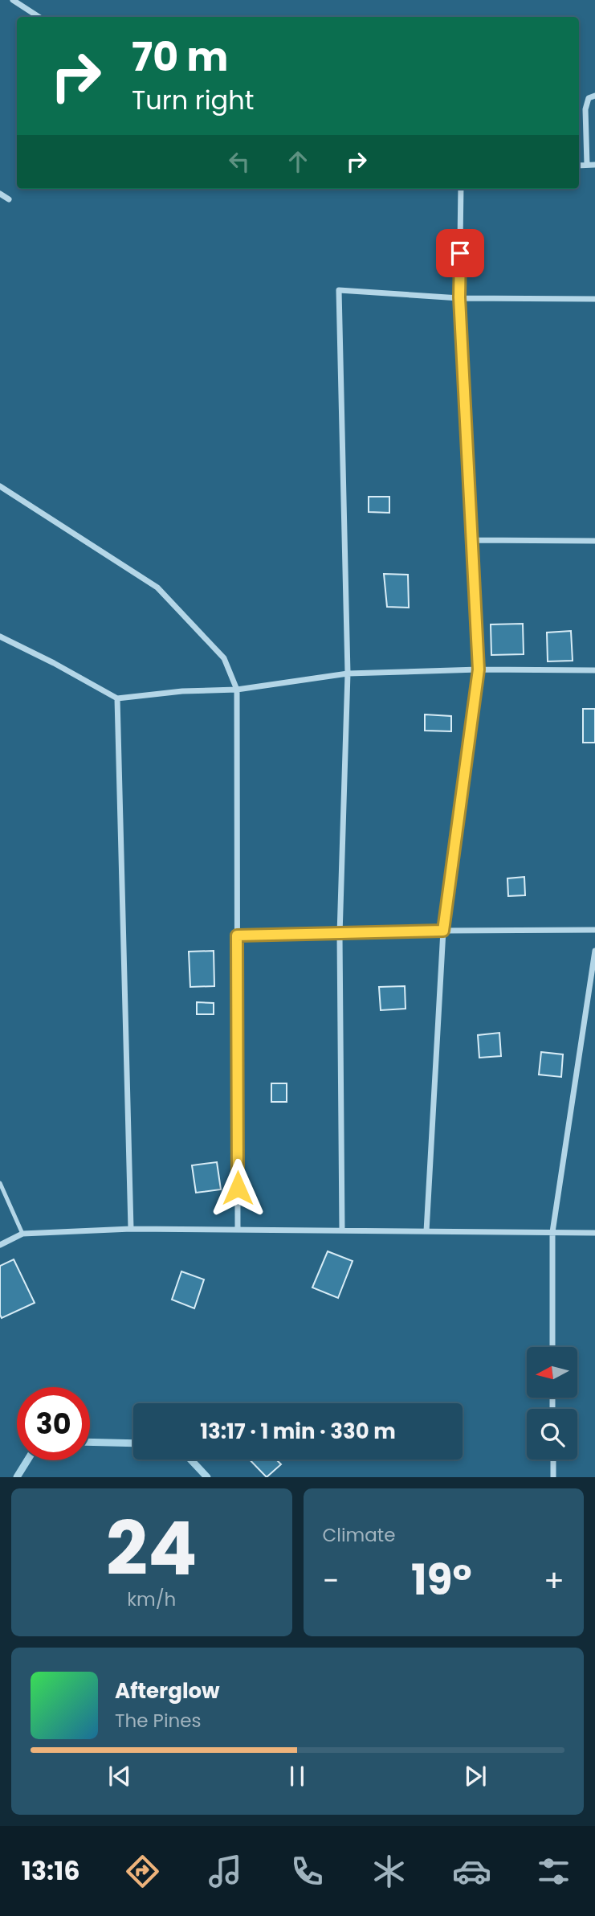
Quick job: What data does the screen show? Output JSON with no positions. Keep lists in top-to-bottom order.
{
  "north": "left",
  "page": {
    "turn": ["70 m", "Turn right"],
    "limit": "30",
    "trip": "13:17 · 1 min · 330 m",
    "tile": [
      ["24", "km/h"],
      "Climate"
    ],
    "heat": ["−", "19°", "+"],
    "song": ["Afterglow", "The Pines"],
    "tabs": "13:16"
  }
}
